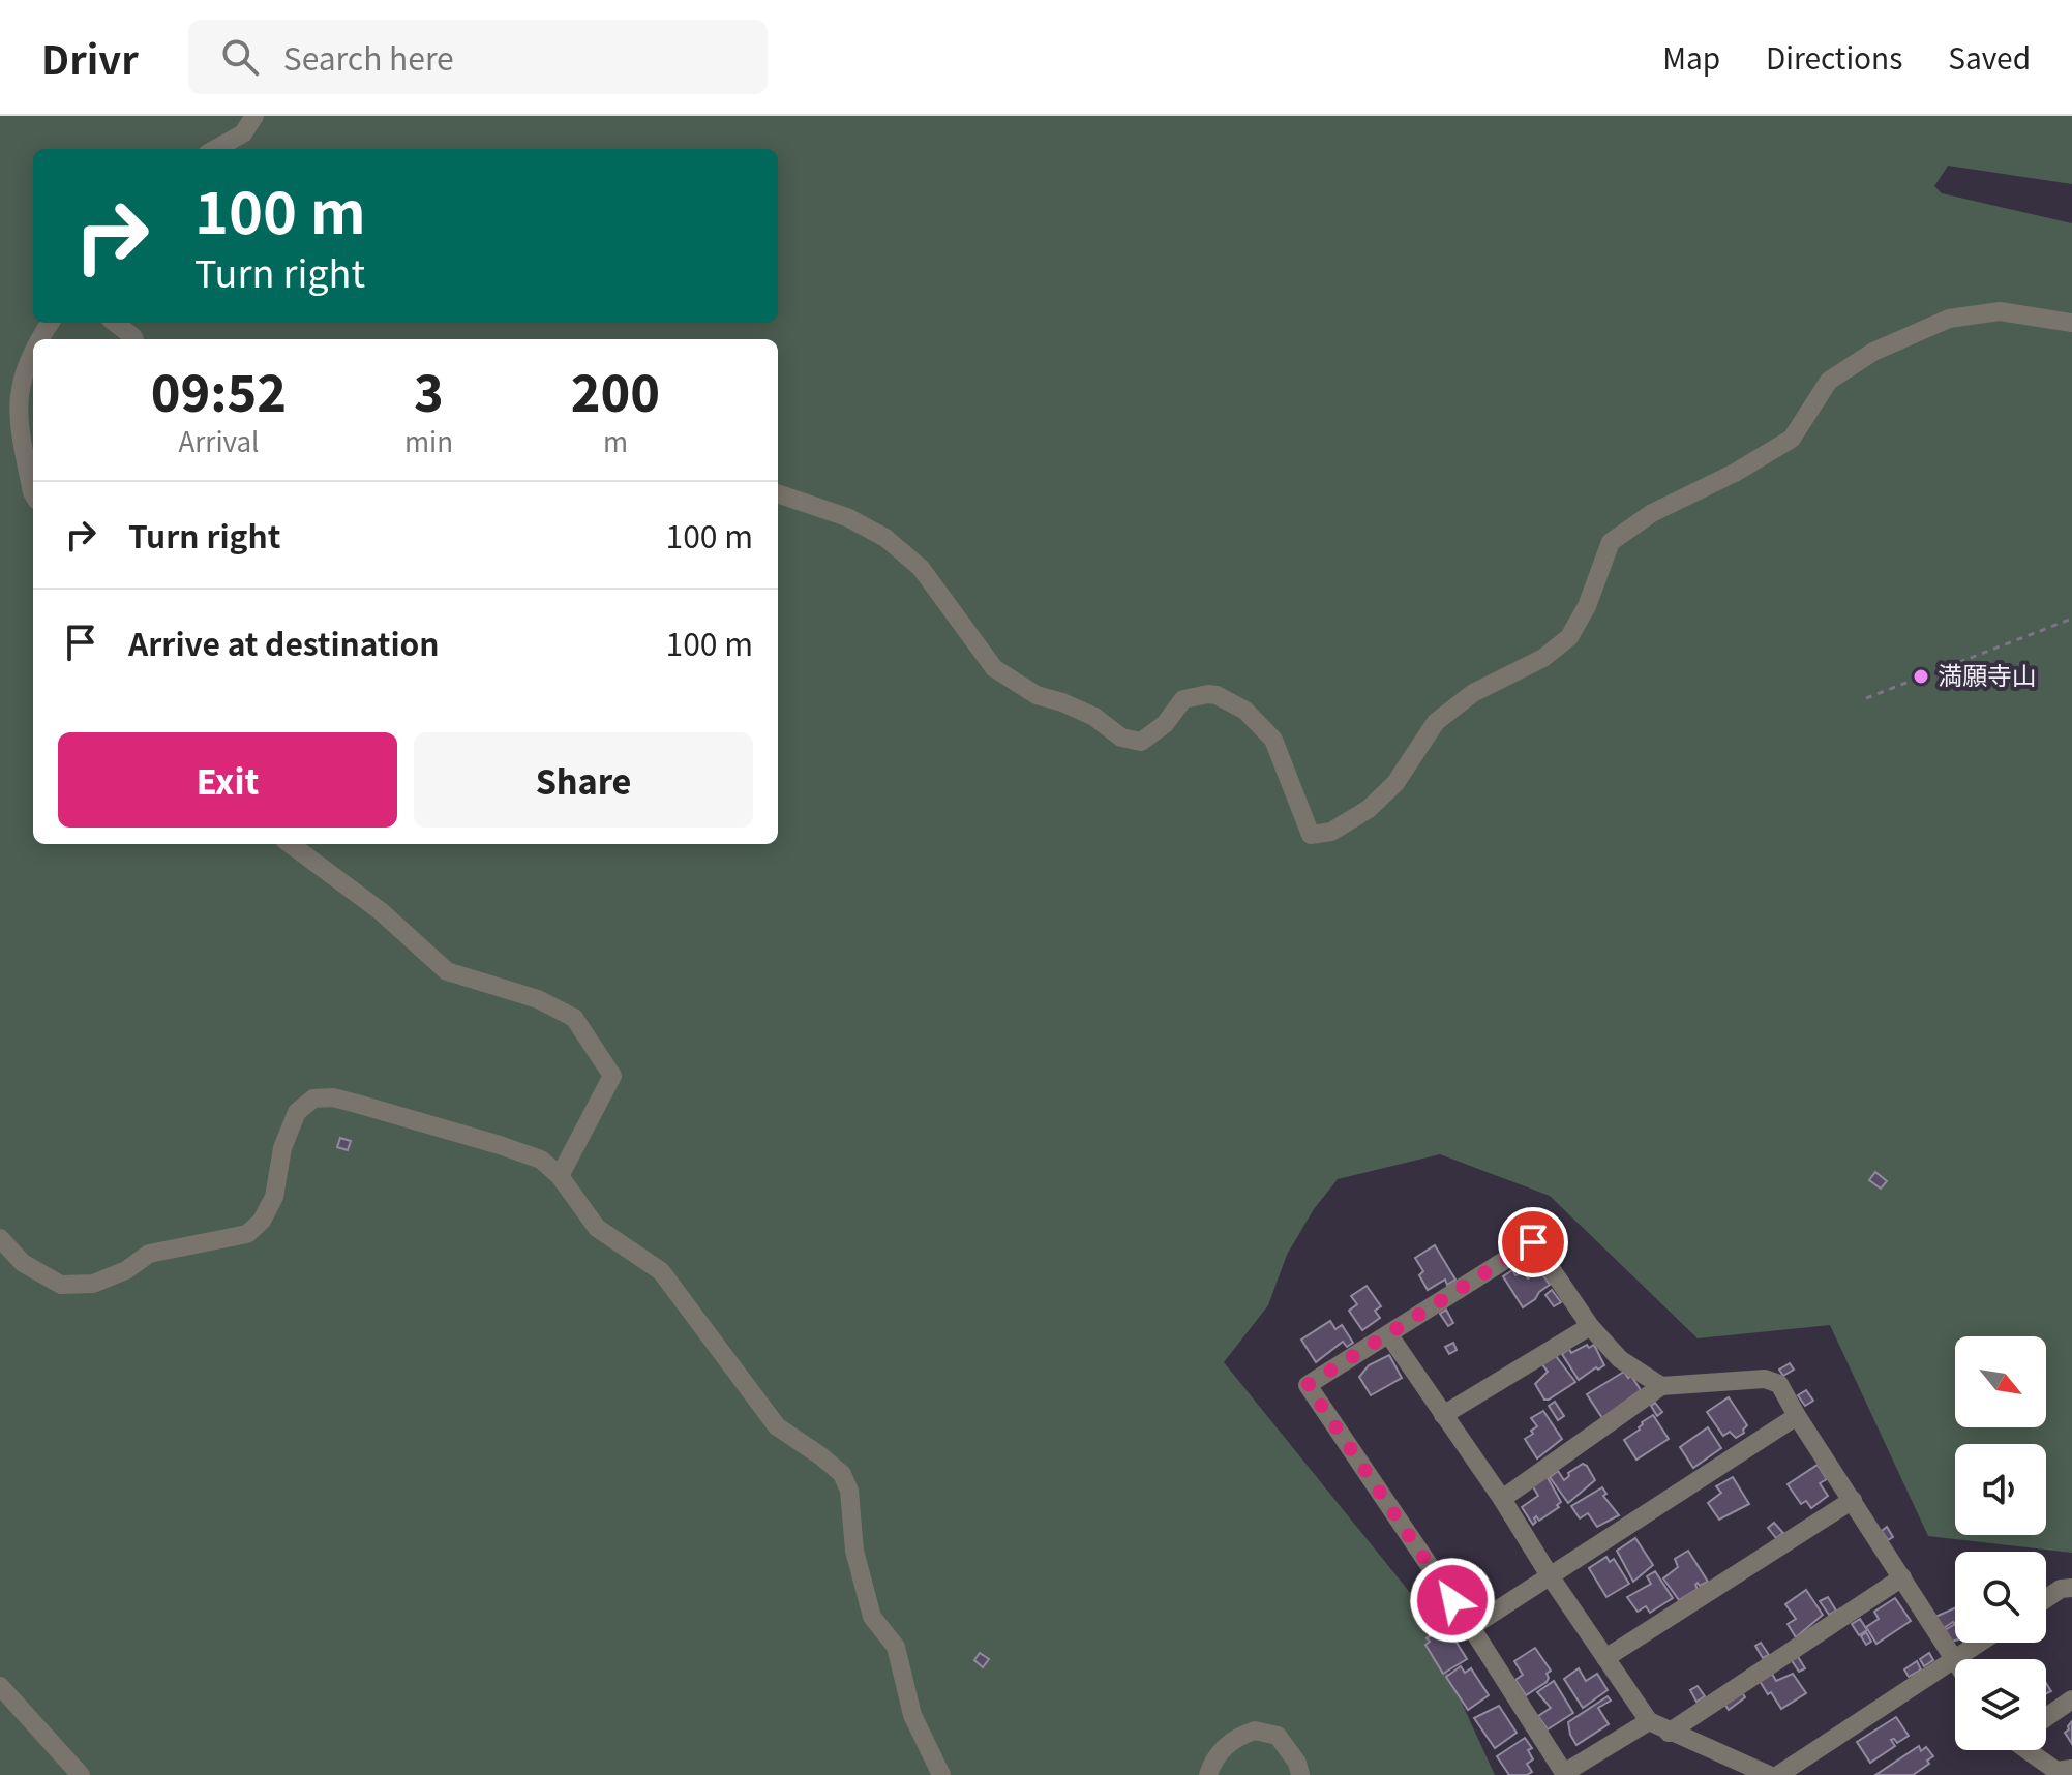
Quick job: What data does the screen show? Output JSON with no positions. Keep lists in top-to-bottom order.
{
  "places": ["満願寺山"],
  "north": "bottom right",
  "page": {
    "header": "Drivr",
    "search": "Search here",
    "nav": ["Map", "Directions", "Saved"],
    "turn": ["100 m", "Turn right"],
    "eta": [
      "09:52",
      "Arrival",
      "3",
      "min",
      "200",
      "m"
    ],
    "list": [
      {
        "name": "Turn right",
        "value": "100 m"
      },
      {
        "name": "Arrive at destination",
        "value": "100 m"
      }
    ],
    "buttons": ["Exit", "Share"]
  }
}
